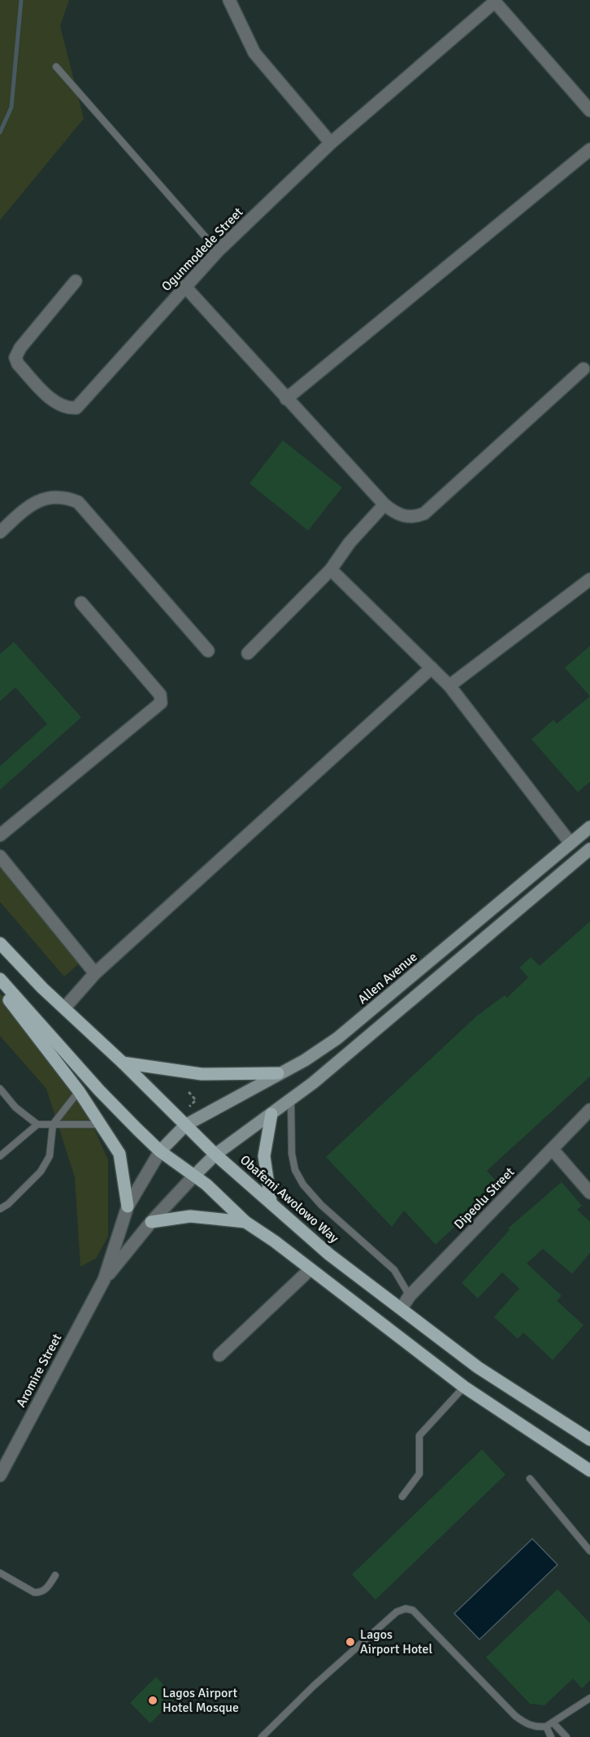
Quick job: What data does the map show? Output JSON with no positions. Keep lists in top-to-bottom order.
{
  "streets": {
    "main road": ["Allen Avenue", "Obafemi Awolowo Way"],
    "street": ["Ogunmodede Street", "Dipeolu Street", "Aromire Street"]
  },
  "crossings": [
    ["Allen Avenue", "Obafemi Awolowo Way"],
    ["Allen Avenue", "Aromire Street"],
    ["Dipeolu Street", "Obafemi Awolowo Way"]
  ],
  "places": ["Lagos Airport Hotel", "Lagos Airport Hotel Mosque"]
}
